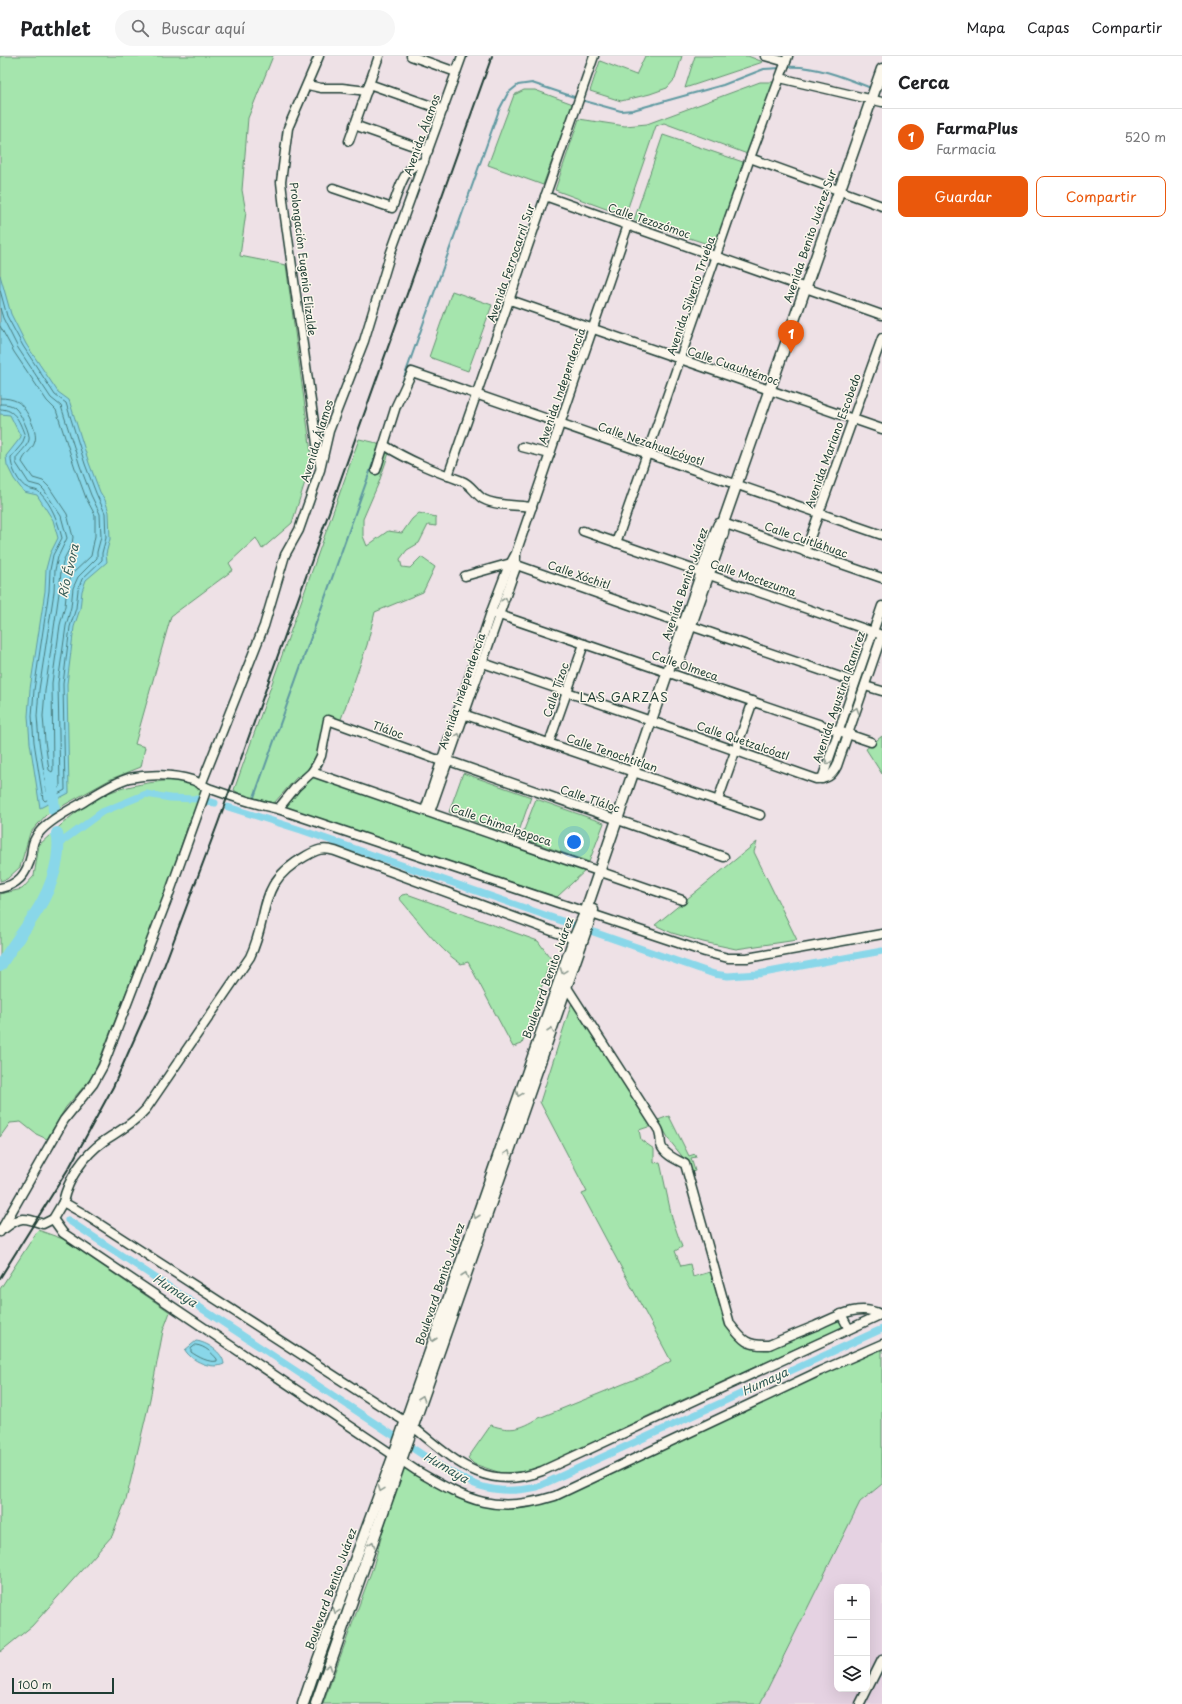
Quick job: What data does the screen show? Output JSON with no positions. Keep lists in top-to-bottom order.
{
  "streets": {
    "street": [
      "Avenida Álamos",
      "Calle Tezozómoc",
      "Avenida Benito Juárez Sur",
      "Prolongación Eugenio Elizalde",
      "Avenida Ferrocarril Sur",
      "Avenida Silverio Trueba",
      "Calle Cuauhtémoc",
      "Avenida Independencia",
      "Avenida Mariano Escobedo",
      "Calle Nezahualcóyotl",
      "Calle Cuitláhuac",
      "Calle Xóchitl",
      "Calle Moctezuma",
      "Avenida Benito Juárez",
      "Calle Olmeca",
      "Calle Tízoc",
      "Avenida Agustina Ramírez",
      "Tláloc",
      "Calle Quetzalcóatl",
      "Calle Tenochtitlan",
      "Calle Tláloc",
      "Calle Chimalpopoca",
      "Boulevard Benito Juárez"
    ]
  },
  "crossings": [
    ["Avenida Álamos", "Prolongación Eugenio Elizalde"],
    ["Calle Tezozómoc", "Avenida Benito Juárez Sur"],
    ["Calle Tezozómoc", "Avenida Ferrocarril Sur"],
    ["Calle Tezozómoc", "Avenida Silverio Trueba"],
    ["Calle Tezozómoc", "Avenida Independencia"],
    ["Avenida Benito Juárez Sur", "Calle Cuauhtémoc"],
    ["Avenida Benito Juárez Sur", "Calle Nezahualcóyotl"],
    ["Avenida Benito Juárez Sur", "Calle Cuitláhuac"],
    ["Avenida Benito Juárez Sur", "Avenida Benito Juárez"],
    ["Avenida Ferrocarril Sur", "Calle Cuauhtémoc"],
    ["Avenida Ferrocarril Sur", "Calle Nezahualcóyotl"],
    ["Avenida Silverio Trueba", "Calle Cuauhtémoc"],
    ["Avenida Silverio Trueba", "Calle Nezahualcóyotl"],
    ["Avenida Silverio Trueba", "Calle Moctezuma"],
    ["Calle Cuauhtémoc", "Avenida Independencia"],
    ["Calle Cuauhtémoc", "Avenida Mariano Escobedo"],
    ["Avenida Independencia", "Calle Nezahualcóyotl"],
    ["Avenida Independencia", "Calle Xóchitl"],
    ["Avenida Independencia", "Calle Olmeca"],
    ["Avenida Independencia", "Tláloc"],
    ["Avenida Independencia", "Calle Quetzalcóatl"],
    ["Avenida Independencia", "Calle Tenochtitlan"],
    ["Avenida Independencia", "Calle Tláloc"],
    ["Avenida Independencia", "Calle Chimalpopoca"],
    ["Avenida Mariano Escobedo", "Calle Nezahualcóyotl"],
    ["Avenida Mariano Escobedo", "Calle Cuitláhuac"],
    ["Calle Cuitláhuac", "Avenida Benito Juárez"],
    ["Calle Xóchitl", "Avenida Benito Juárez"],
    ["Calle Xóchitl", "Avenida Agustina Ramírez"],
    ["Calle Moctezuma", "Avenida Benito Juárez"],
    ["Calle Moctezuma", "Avenida Agustina Ramírez"],
    ["Avenida Benito Juárez", "Calle Olmeca"],
    ["Avenida Benito Juárez", "Calle Quetzalcóatl"],
    ["Avenida Benito Juárez", "Calle Tenochtitlan"],
    ["Avenida Benito Juárez", "Calle Tláloc"],
    ["Avenida Benito Juárez", "Calle Chimalpopoca"],
    ["Avenida Benito Juárez", "Boulevard Benito Juárez"],
    ["Calle Olmeca", "Calle Tízoc"],
    ["Calle Olmeca", "Avenida Agustina Ramírez"],
    ["Calle Tízoc", "Calle Quetzalcóatl"],
    ["Calle Tízoc", "Calle Tenochtitlan"],
    ["Avenida Agustina Ramírez", "Calle Quetzalcóatl"],
    ["Tláloc", "Calle Tláloc"],
    ["Tláloc", "Calle Chimalpopoca"],
    ["Calle Chimalpopoca", "Boulevard Benito Juárez"]
  ],
  "districts": ["LAS GARZAS"],
  "water": ["Río Évora", "Humaya"],
  "scale_bar": "100 m",
  "page": {
    "header": "Pathlet",
    "search": "Buscar aquí",
    "nav": ["Mapa", "Capas", "Compartir"],
    "heading": "Cerca",
    "list": [
      {
        "mark": "1",
        "name": "FarmaPlus",
        "note": "Farmacia",
        "value": "520 m"
      }
    ],
    "buttons": ["Guardar", "Compartir"],
    "pins": "1",
    "map_buttons": ["+", "−"],
    "scale": "100 m"
  }
}
